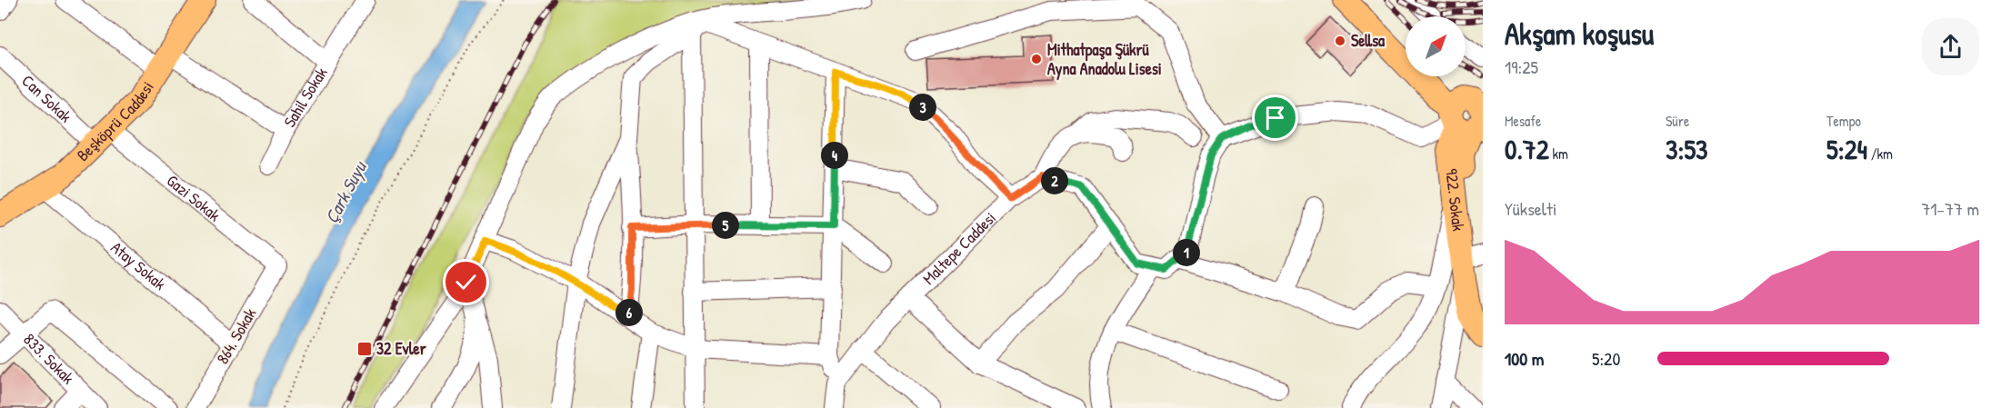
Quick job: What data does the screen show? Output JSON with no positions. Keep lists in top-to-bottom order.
{
  "streets": {
    "main road": ["Beşköprü Caddesi", "922. Sokak"],
    "street": [
      "Sahil Sokak",
      "Can Sokak",
      "Gazi Sokak",
      "Maltepe Caddesi",
      "Atay Sokak",
      "864. Sokak",
      "833. Sokak"
    ]
  },
  "crossings": [
    ["Sahil Sokak", "Beşköprü Caddesi"],
    ["Can Sokak", "Beşköprü Caddesi"],
    ["Can Sokak", "Gazi Sokak"],
    ["Beşköprü Caddesi", "Gazi Sokak"],
    ["Beşköprü Caddesi", "Atay Sokak"],
    ["Gazi Sokak", "864. Sokak"],
    ["Atay Sokak", "864. Sokak"]
  ],
  "water": ["Çark Suyu"],
  "places": {
    "other": ["Sellsa", "Mithatpaşa Şükrü Ayna Anadolu Lisesi"],
    "transit": ["32 Evler"]
  },
  "north": "top right",
  "page": {
    "heading": ["Akşam koşusu", "19:25"],
    "stats": [
      ["Mesafe", "0.72 km"],
      ["Süre", "3:53"],
      ["Tempo", "5:24 /km"]
    ],
    "pins": [
      "3",
      "4",
      "2",
      "5",
      "1",
      "6"
    ],
    "chart": ["Yükselti", "71–77 m"],
    "list": [
      {
        "name": "100 m",
        "note": "5:20"
      }
    ]
  }
}
